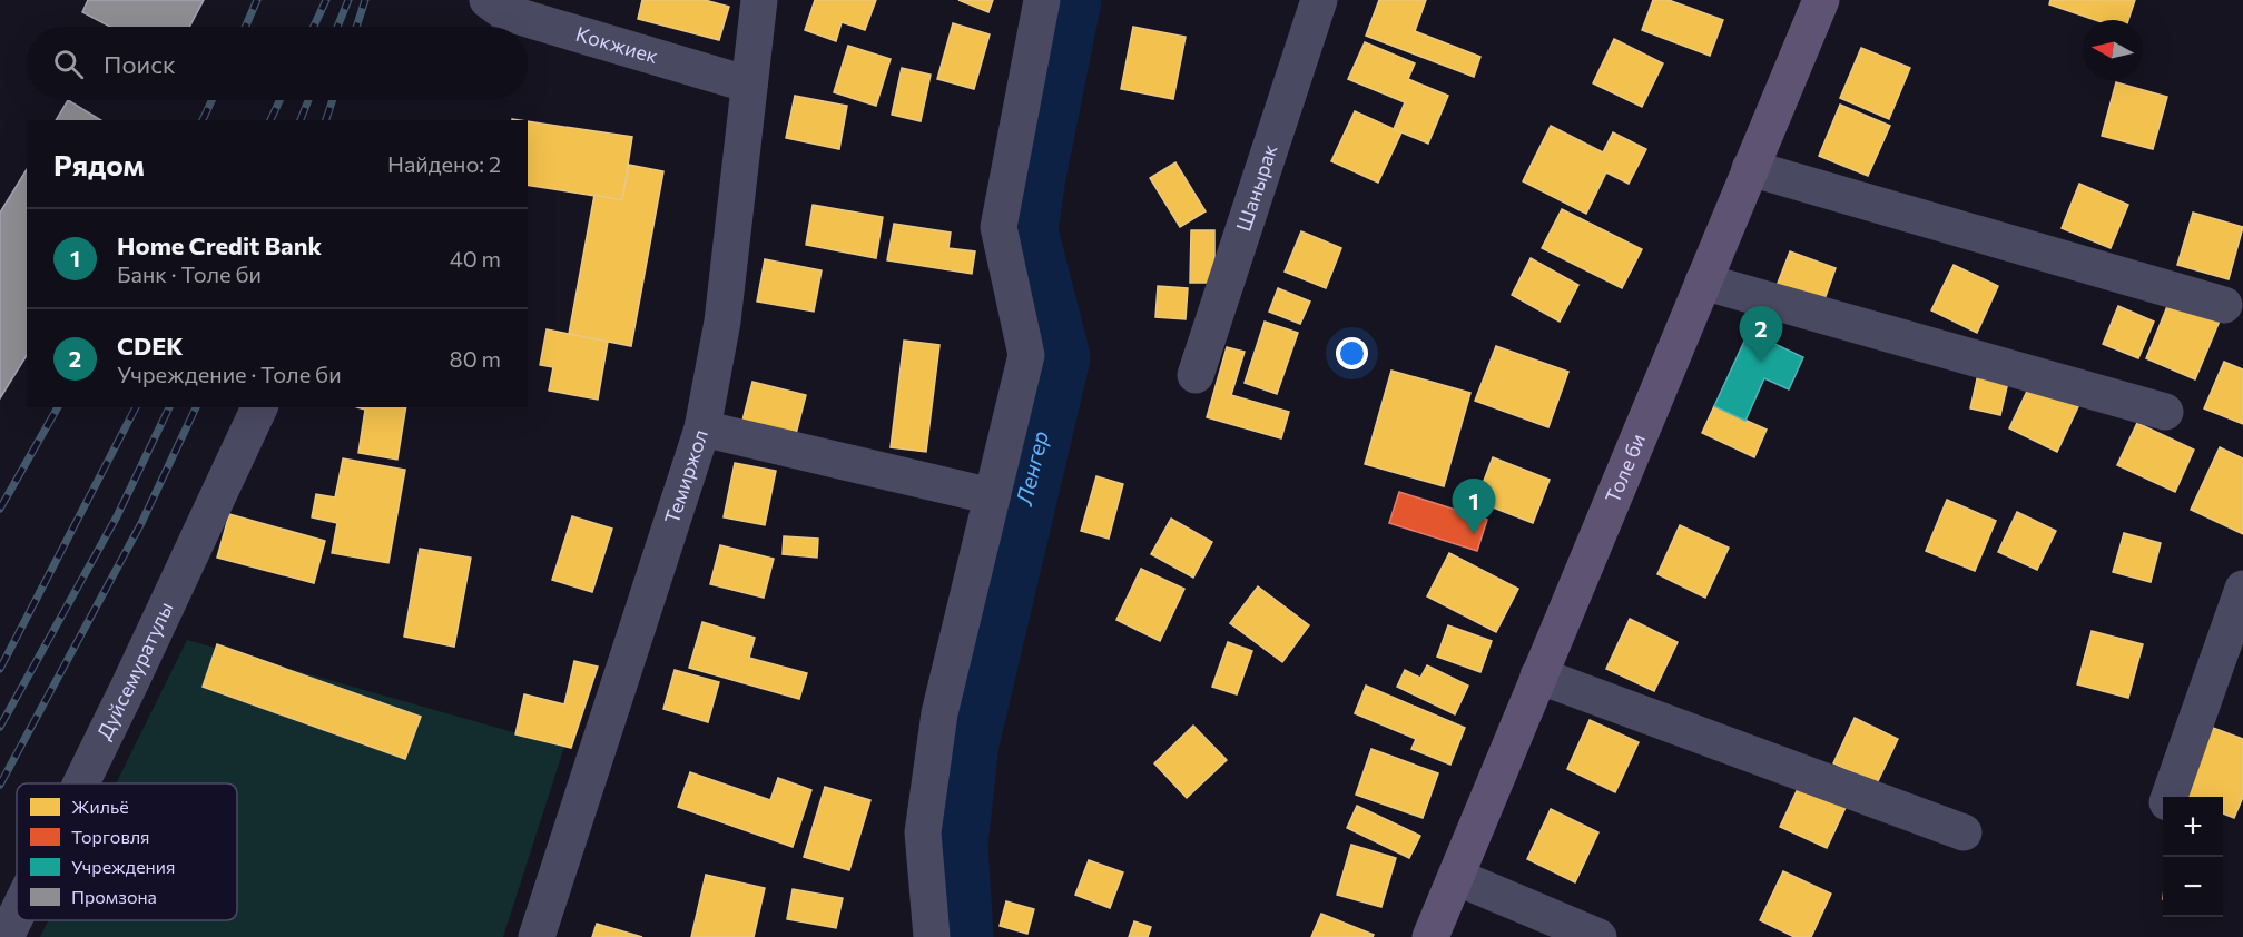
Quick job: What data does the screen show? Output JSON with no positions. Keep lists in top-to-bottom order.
{
  "streets": {
    "main road": ["Толе би"],
    "street": [
      "Кокжиек",
      "Шанырак",
      "Темиржол",
      "Дуйсемуратулы"
    ]
  },
  "crossings": [
    ["Кокжиек", "Темиржол"]
  ],
  "water": ["Ленгер"],
  "legend": [
    "Жильё",
    "Торговля",
    "Учреждения",
    "Промзона"
  ],
  "north": "left",
  "page": {
    "search": "Поиск",
    "heading": ["Рядом", "Найдено: 2"],
    "list": [
      {
        "mark": "1",
        "name": "Home Credit Bank",
        "note": "Банк · Толе би",
        "value": "40 m"
      },
      {
        "mark": "2",
        "name": "CDEK",
        "note": "Учреждение · Толе би",
        "value": "80 m"
      }
    ],
    "pins": ["2", "1"],
    "map_buttons": ["+", "−"]
  }
}
